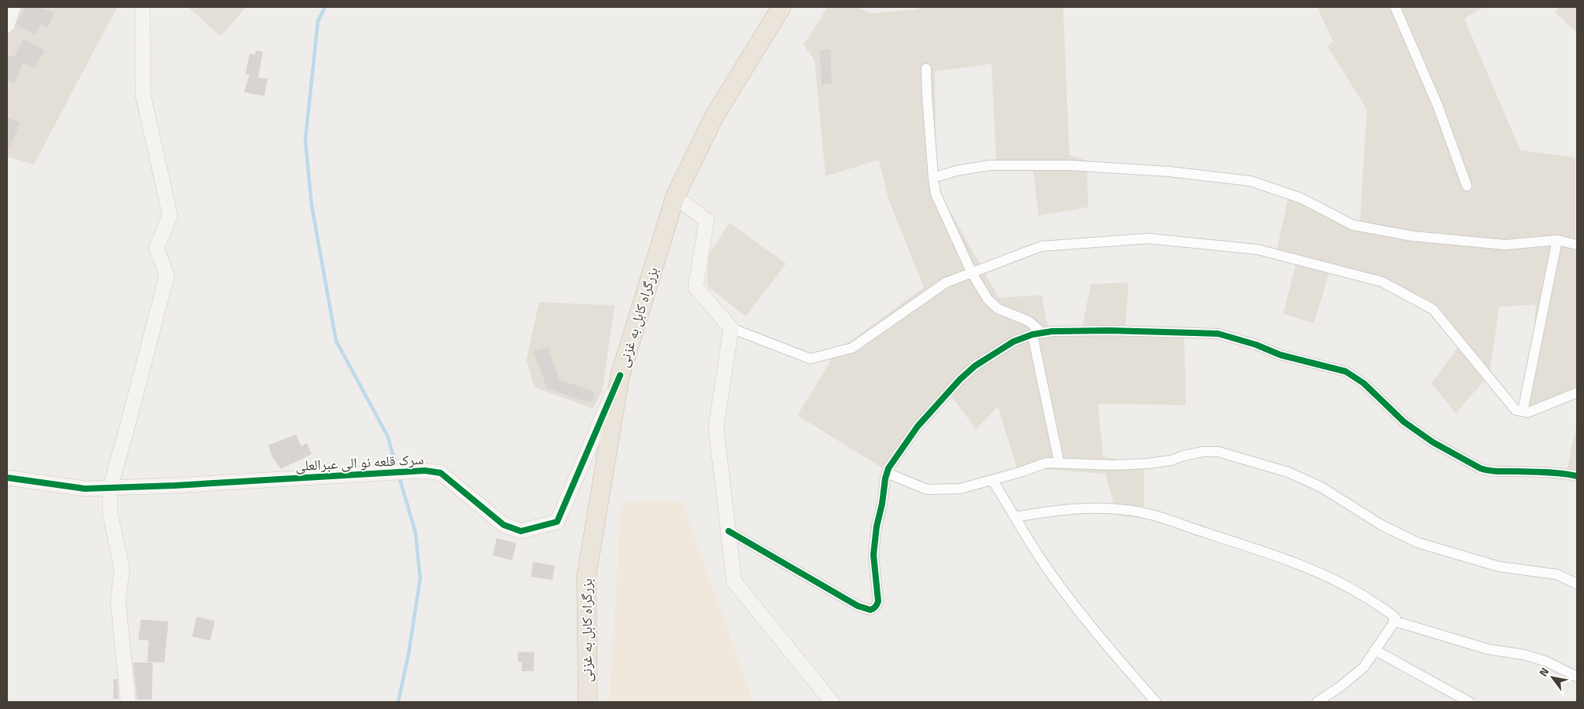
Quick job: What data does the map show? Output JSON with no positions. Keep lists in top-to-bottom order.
{
  "streets": {
    "highway": ["بزرگراه کابل به غزنی"],
    "street": ["سرک قلعه نو الی عبرالعلی"]
  },
  "crossings": [
    ["بزرگراه کابل به غزنی", "سرک قلعه نو الی عبرالعلی"]
  ],
  "north": "top left"
}
